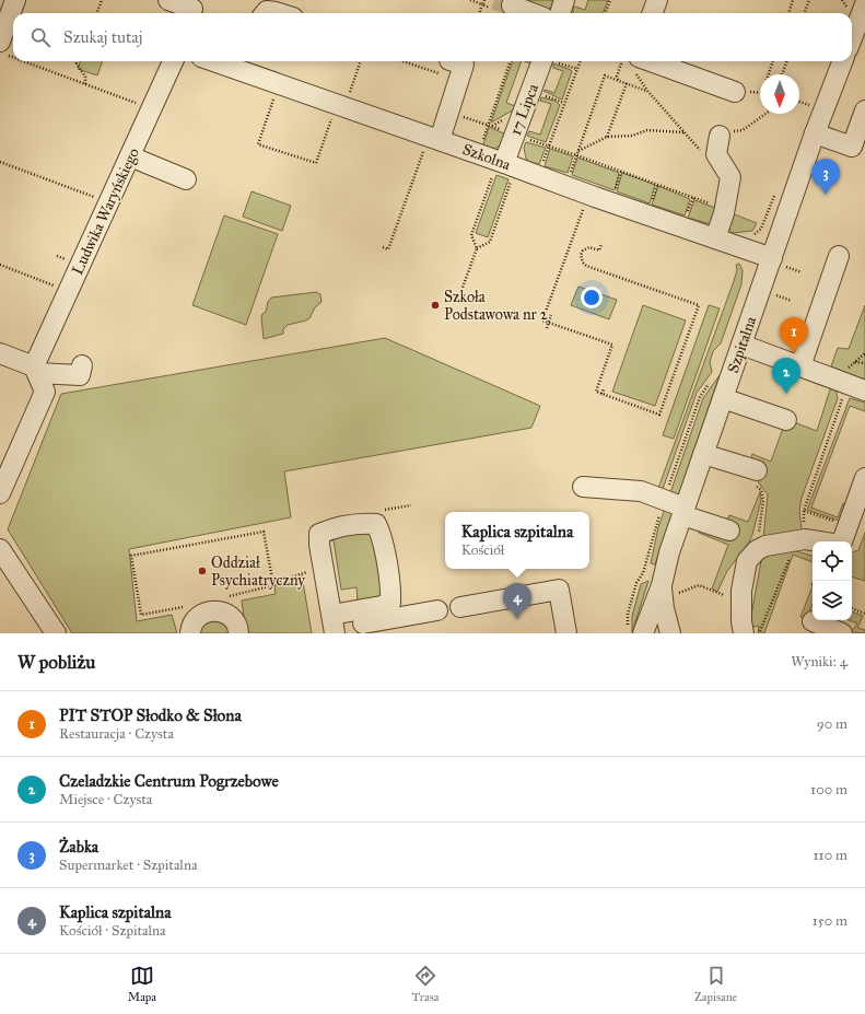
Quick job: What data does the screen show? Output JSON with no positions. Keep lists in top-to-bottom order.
{
  "streets": {
    "street": [
      "17 Lipca",
      "Szkolna",
      "Ludwika Waryńskiego",
      "Szpitalna"
    ]
  },
  "crossings": [
    ["17 Lipca", "Szkolna"],
    ["Szkolna", "Szpitalna"]
  ],
  "places": ["Szkoła Podstawowa nr 2", "Oddział Psychiatryczny"],
  "north": "bottom",
  "page": {
    "search": "Szukaj tutaj",
    "pins": [
      "3",
      "1",
      "2",
      "4"
    ],
    "popup": ["Kaplica szpitalna", "Kościół"],
    "heading": ["W pobliżu", "Wyniki: 4"],
    "list": [
      {
        "mark": "1",
        "name": "PIT STOP Słodko & Słona",
        "note": "Restauracja · Czysta",
        "value": "90 m"
      },
      {
        "mark": "2",
        "name": "Czeladzkie Centrum Pogrzebowe",
        "note": "Miejsce · Czysta",
        "value": "100 m"
      },
      {
        "mark": "3",
        "name": "Żabka",
        "note": "Supermarket · Szpitalna",
        "value": "110 m"
      },
      {
        "mark": "4",
        "name": "Kaplica szpitalna",
        "note": "Kościół · Szpitalna",
        "value": "150 m"
      }
    ],
    "nav": ["Mapa", "Trasa", "Zapisane"]
  }
}
